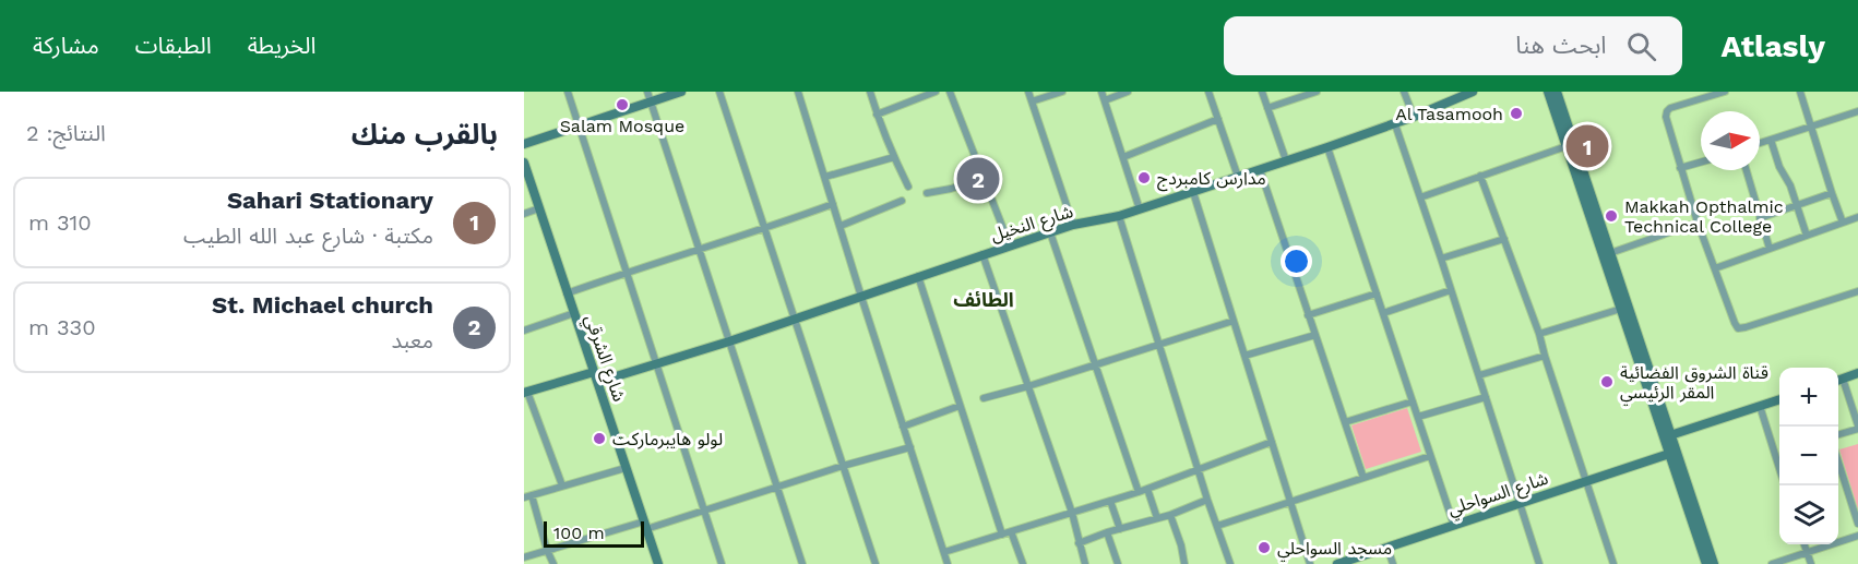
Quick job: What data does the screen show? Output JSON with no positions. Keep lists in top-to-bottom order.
{
  "streets": {
    "street": ["شارع النخيل", "شارع الشرقي", "شارع السواحلي"]
  },
  "crossings": [
    ["شارع النخيل", "شارع الشرقي"]
  ],
  "districts": ["الطائف"],
  "places": [
    "Salam Mosque",
    "Al Tasamooh",
    "مدارس كامبردج",
    "Makkah Opthalmic Technical College",
    "قناة الشروق الفضائية المقر الرئيسي",
    "لولو هايبرماركت",
    "مسجد السواحلي"
  ],
  "scale_bar": "100 m",
  "north": "right",
  "page": {
    "header": "Atlasly",
    "search": "ابحث هنا",
    "nav": ["الخريطة", "الطبقات", "مشاركة"],
    "heading": ["بالقرب منك", "النتائج: 2"],
    "pins": ["1", "2"],
    "list": [
      {
        "mark": "1",
        "name": "Sahari Stationary",
        "note": "مكتبة · شارع عبد الله الطيب",
        "value": "310 m"
      },
      {
        "mark": "2",
        "name": "St. Michael church",
        "note": "معبد",
        "value": "330 m"
      }
    ],
    "map_buttons": ["+", "−"],
    "scale": "100 m"
  }
}
